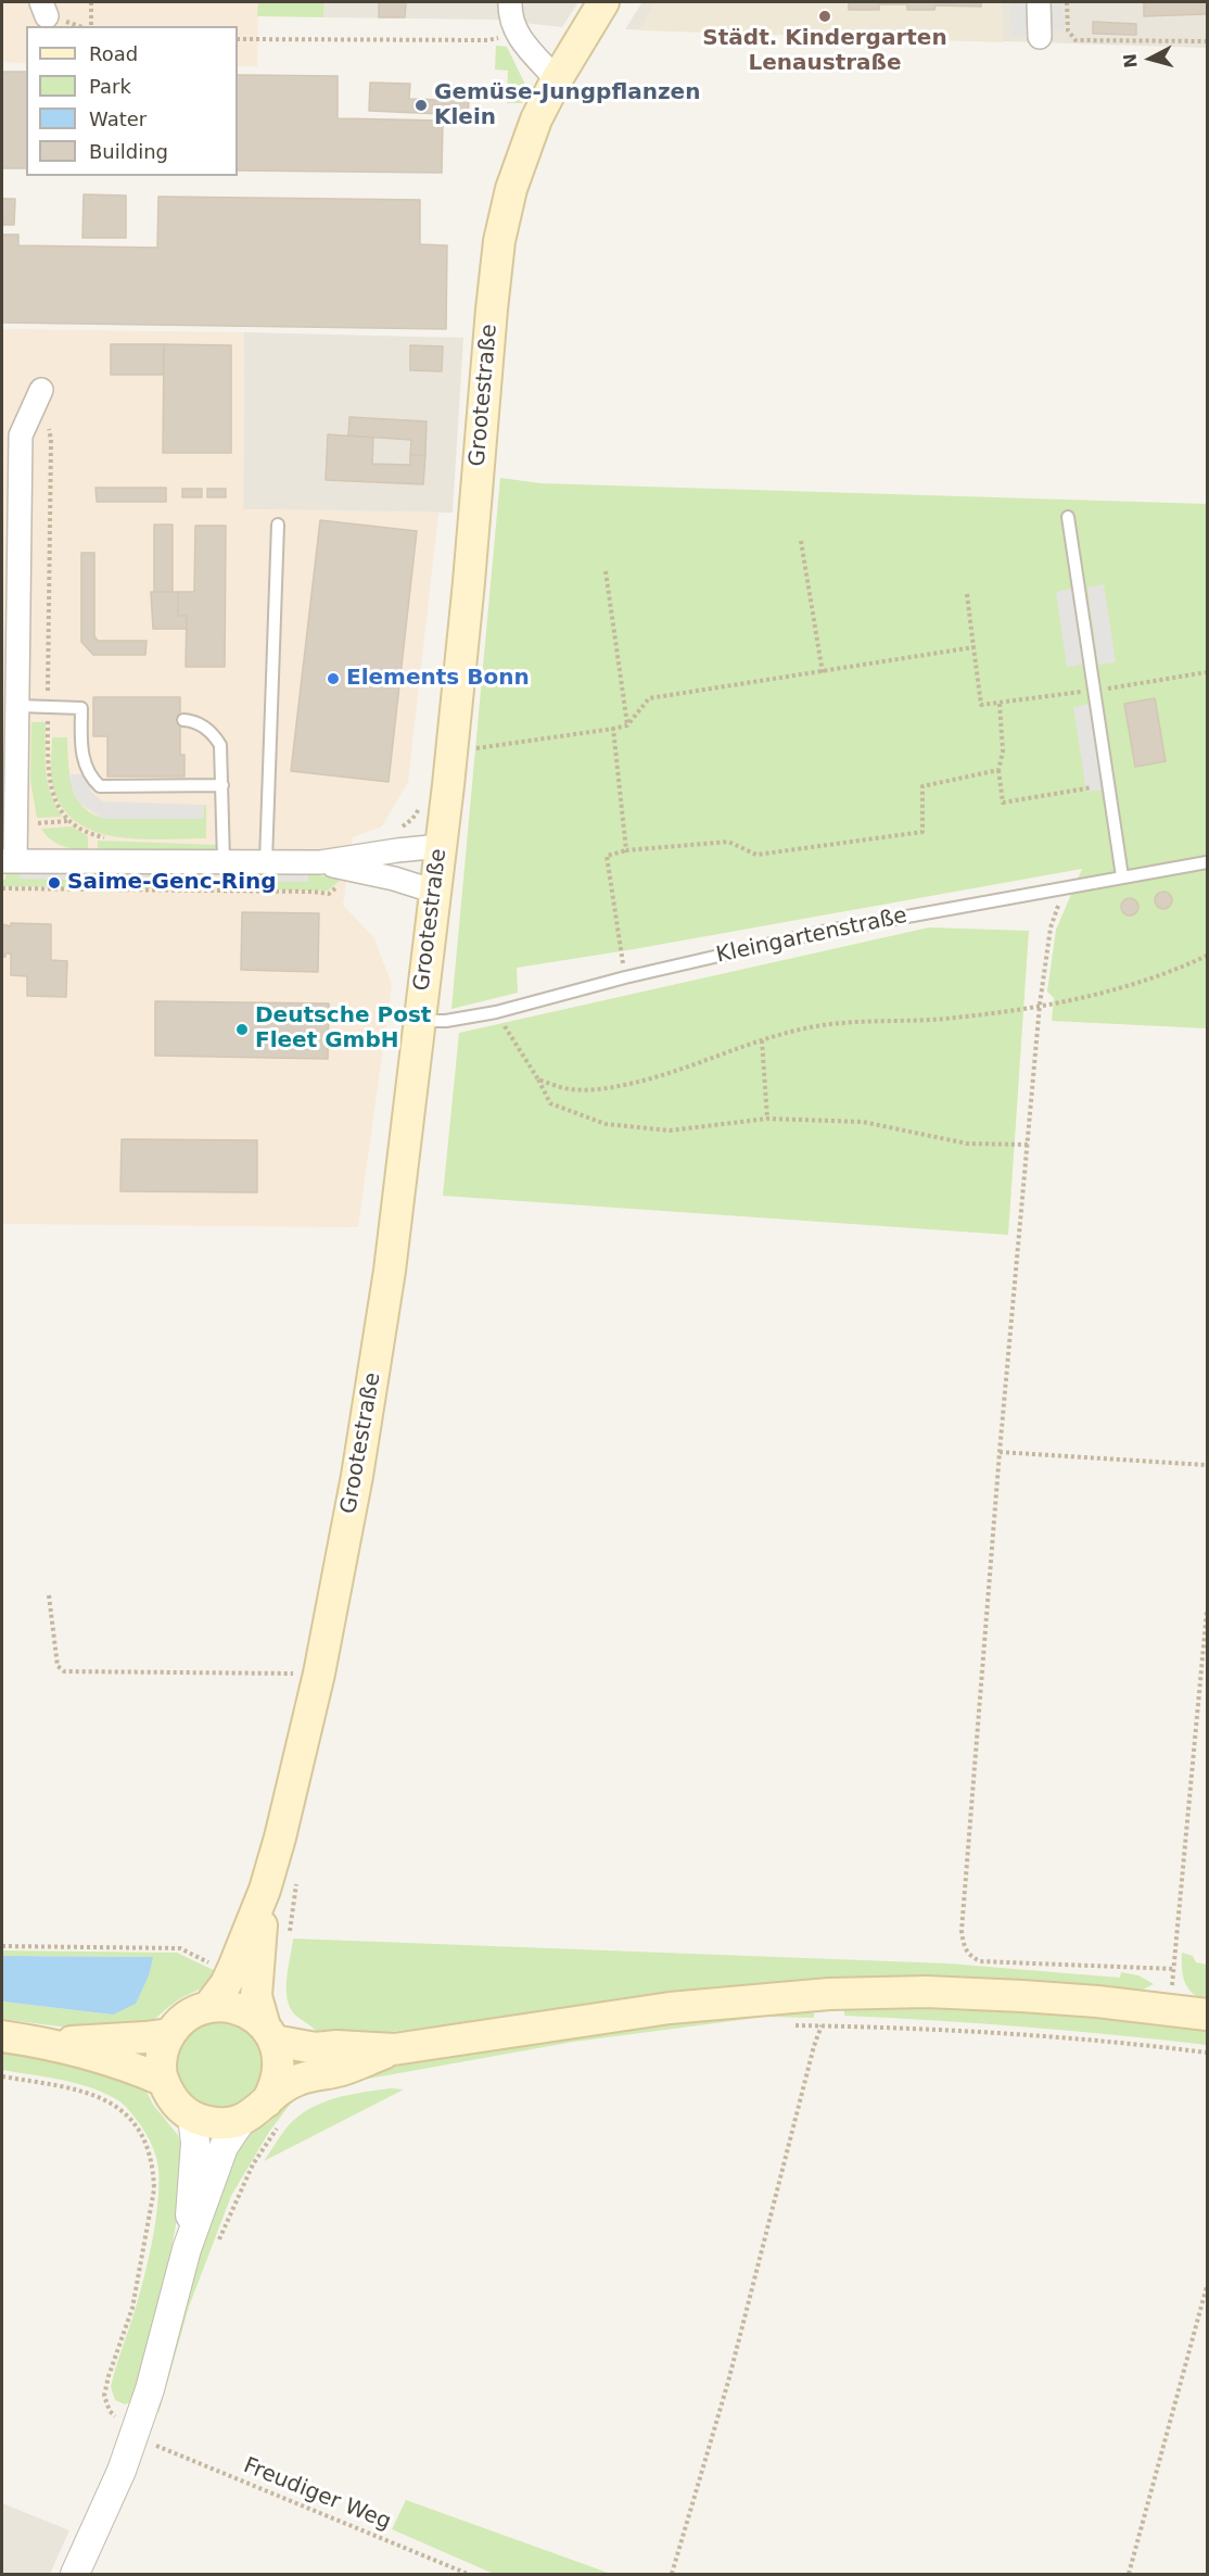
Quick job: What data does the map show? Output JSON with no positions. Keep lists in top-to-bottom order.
{
  "streets": {
    "main road": ["Grootestraße"],
    "lane": ["Kleingartenstraße"],
    "path": ["Freudiger Weg"]
  },
  "crossings": [
    ["Grootestraße", "Kleingartenstraße"]
  ],
  "places": [
    "Städt. Kindergarten Lenaustraße",
    "Gemüse-Jungpflanzen Klein",
    "Elements Bonn",
    "Saime-Genc-Ring",
    "Deutsche Post Fleet GmbH"
  ],
  "legend": [
    "Road",
    "Park",
    "Water",
    "Building"
  ],
  "north": "left"
}
